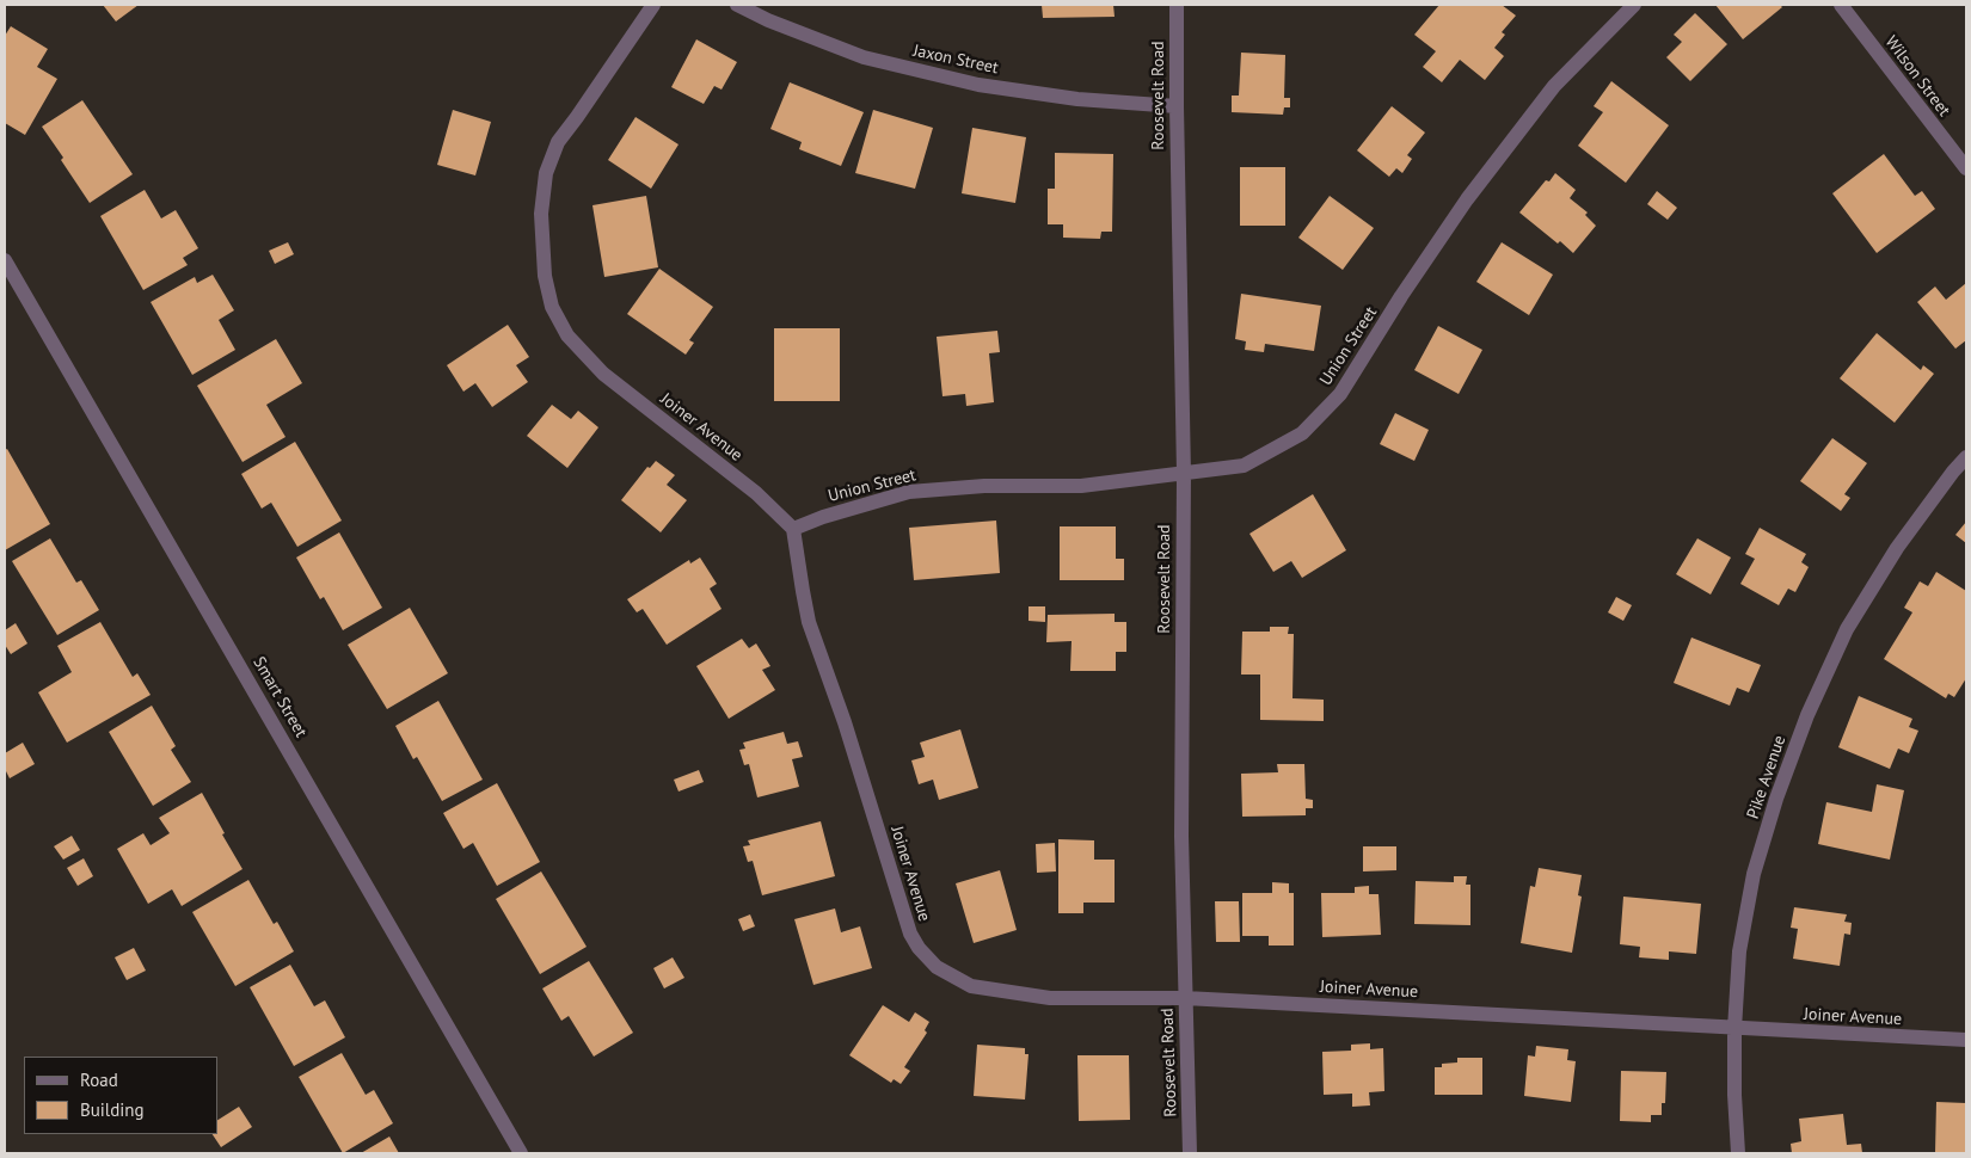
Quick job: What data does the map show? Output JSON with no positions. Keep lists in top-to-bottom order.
{
  "streets": {
    "street": [
      "Jaxon Street",
      "Wilson Street",
      "Roosevelt Road",
      "Union Street",
      "Joiner Avenue",
      "Smart Street",
      "Pike Avenue"
    ]
  },
  "crossings": [
    ["Jaxon Street", "Roosevelt Road"],
    ["Roosevelt Road", "Union Street"],
    ["Roosevelt Road", "Joiner Avenue"],
    ["Union Street", "Joiner Avenue"],
    ["Joiner Avenue", "Pike Avenue"]
  ],
  "legend": ["Road", "Building"]
}
